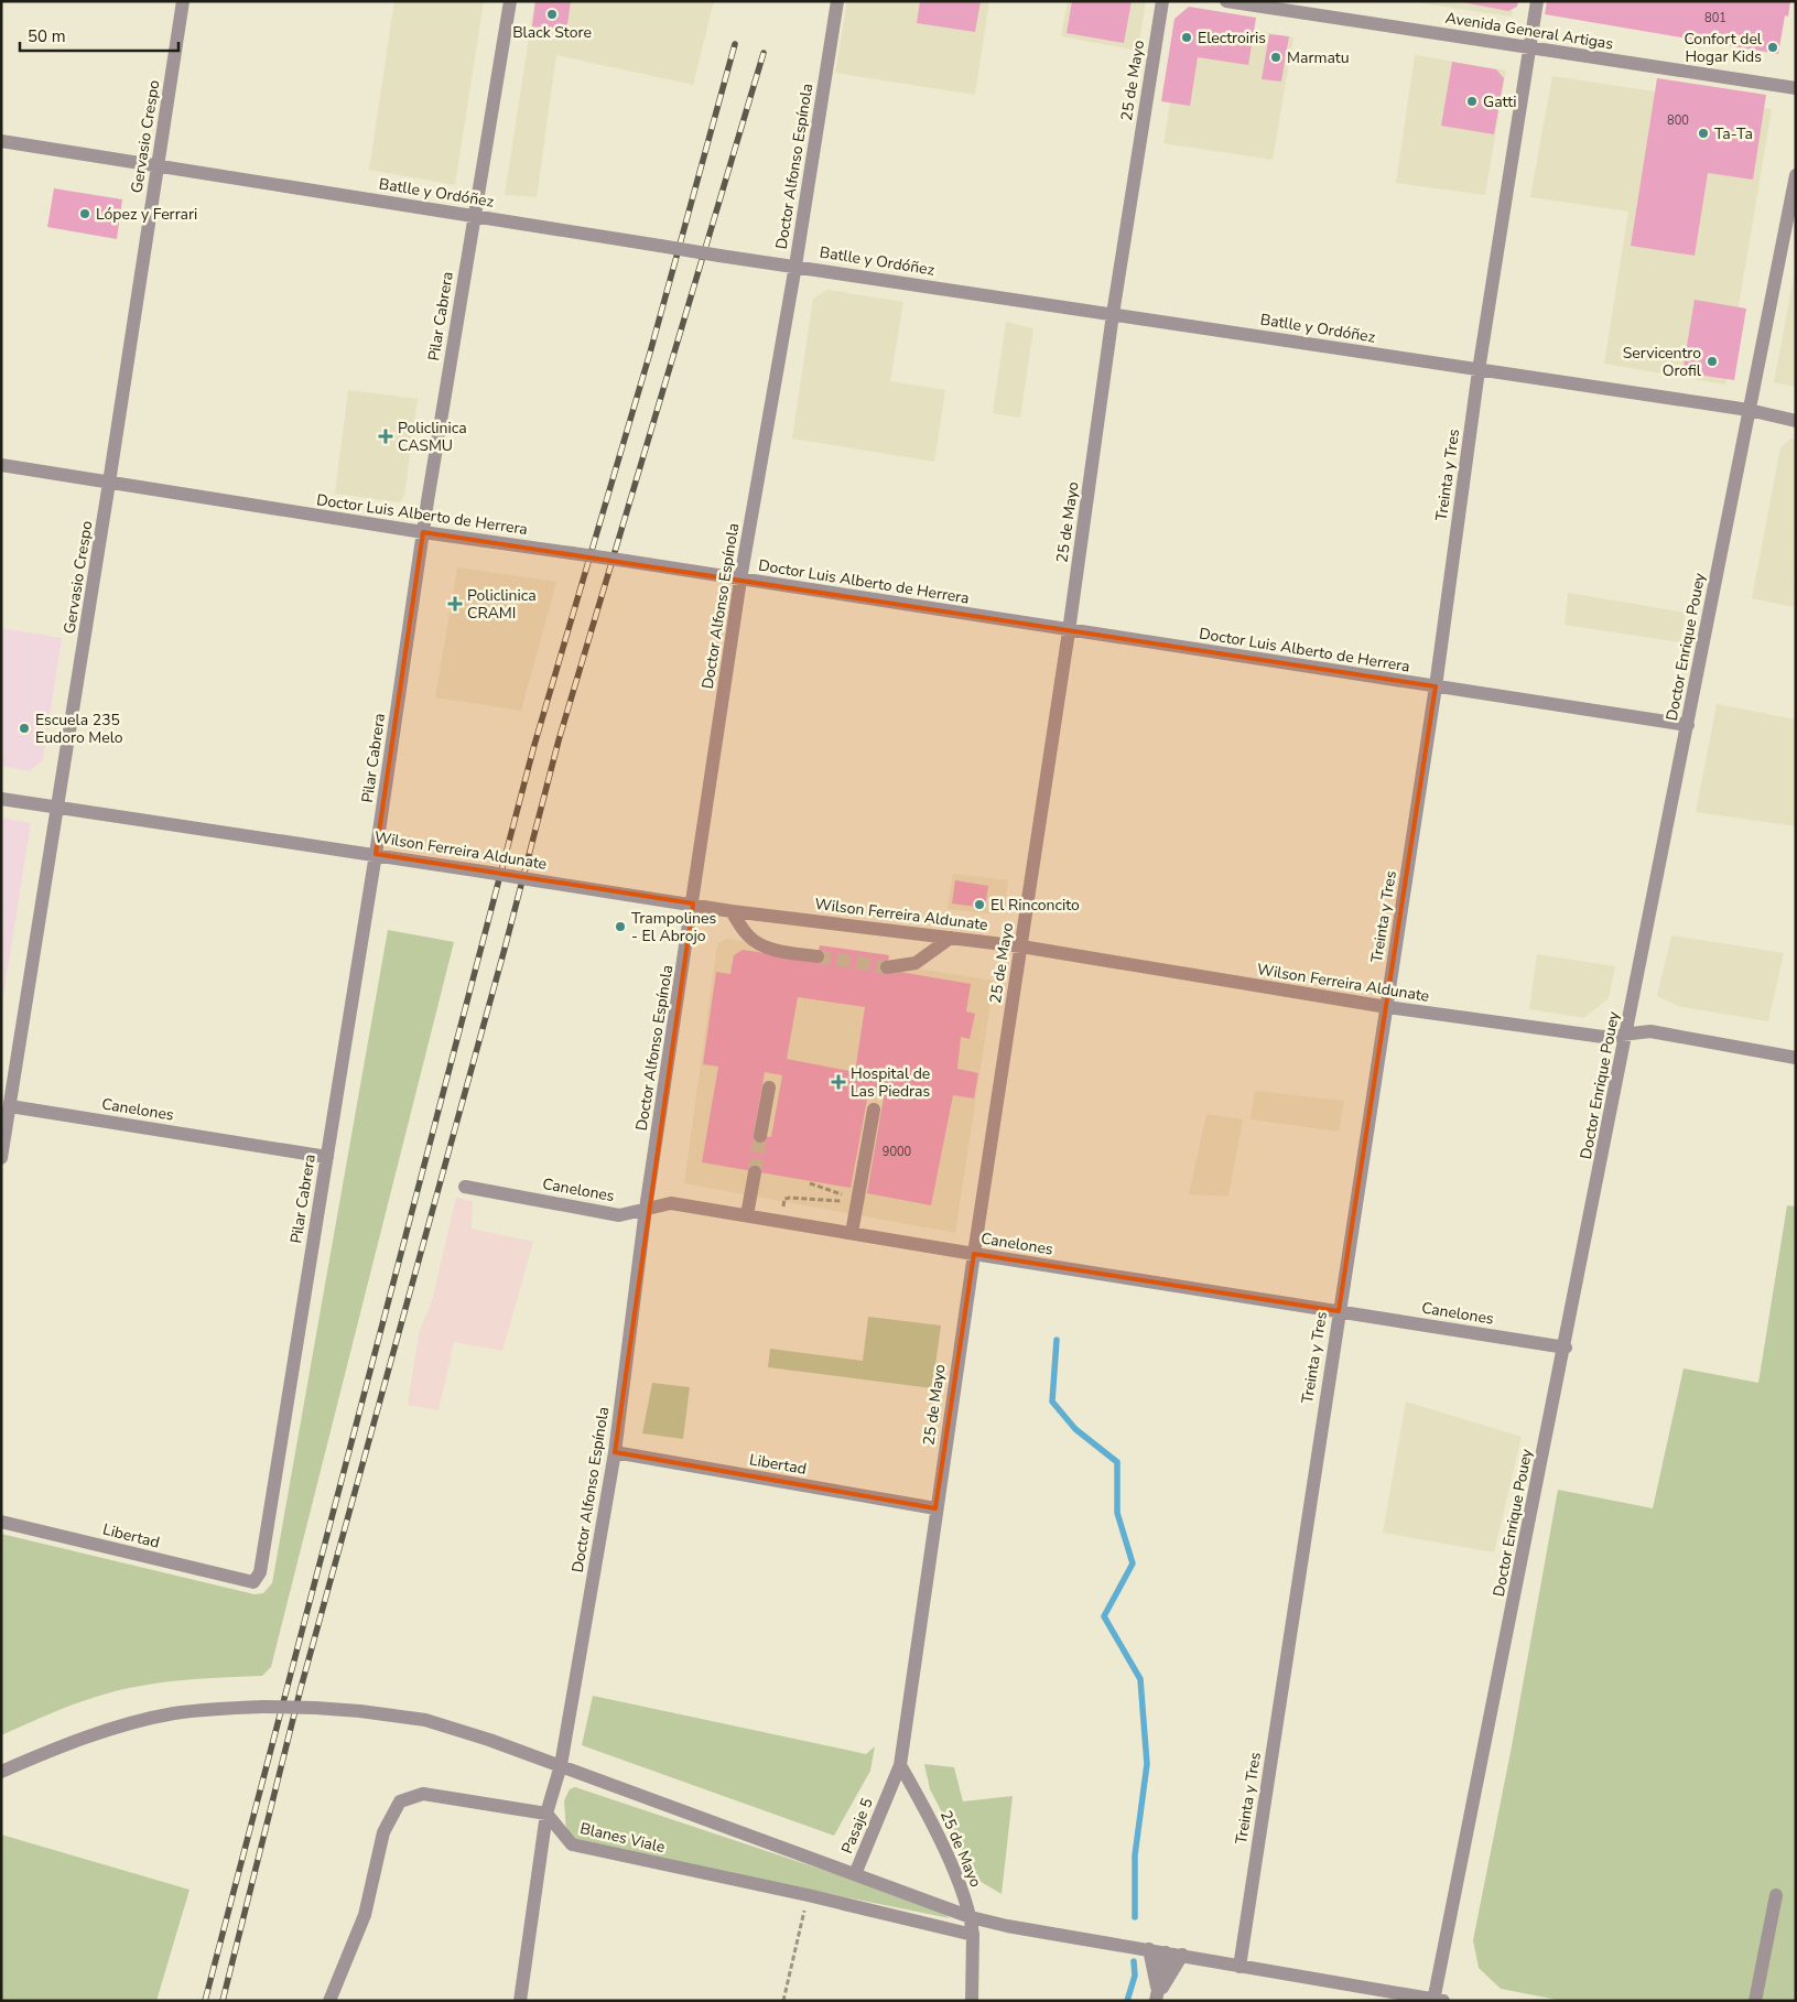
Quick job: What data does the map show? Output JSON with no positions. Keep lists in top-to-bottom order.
{
  "streets": {
    "street": [
      "Avenida General Artigas",
      "25 de Mayo",
      "Gervasio Crespo",
      "Doctor Alfonso Espínola",
      "Batlle y Ordóñez",
      "Pilar Cabrera",
      "Treinta y Tres",
      "Doctor Luis Alberto de Herrera",
      "Doctor Enrique Pouey",
      "Wilson Ferreira Aldunate",
      "Canelones",
      "Libertad",
      "Pasaje 5",
      "Blanes Viale"
    ]
  },
  "crossings": [
    ["Avenida General Artigas", "Treinta y Tres"],
    ["25 de Mayo", "Batlle y Ordóñez"],
    ["25 de Mayo", "Doctor Luis Alberto de Herrera"],
    ["25 de Mayo", "Wilson Ferreira Aldunate"],
    ["25 de Mayo", "Canelones"],
    ["25 de Mayo", "Libertad"],
    ["25 de Mayo", "Pasaje 5"],
    ["Gervasio Crespo", "Batlle y Ordóñez"],
    ["Gervasio Crespo", "Doctor Luis Alberto de Herrera"],
    ["Gervasio Crespo", "Wilson Ferreira Aldunate"],
    ["Gervasio Crespo", "Canelones"],
    ["Doctor Alfonso Espínola", "Batlle y Ordóñez"],
    ["Doctor Alfonso Espínola", "Doctor Luis Alberto de Herrera"],
    ["Doctor Alfonso Espínola", "Wilson Ferreira Aldunate"],
    ["Doctor Alfonso Espínola", "Canelones"],
    ["Doctor Alfonso Espínola", "Libertad"],
    ["Doctor Alfonso Espínola", "Blanes Viale"],
    ["Batlle y Ordóñez", "Pilar Cabrera"],
    ["Batlle y Ordóñez", "Treinta y Tres"],
    ["Batlle y Ordóñez", "Doctor Enrique Pouey"],
    ["Pilar Cabrera", "Doctor Luis Alberto de Herrera"],
    ["Pilar Cabrera", "Wilson Ferreira Aldunate"],
    ["Pilar Cabrera", "Canelones"],
    ["Pilar Cabrera", "Libertad"],
    ["Treinta y Tres", "Doctor Luis Alberto de Herrera"],
    ["Treinta y Tres", "Wilson Ferreira Aldunate"],
    ["Treinta y Tres", "Canelones"],
    ["Doctor Luis Alberto de Herrera", "Doctor Enrique Pouey"],
    ["Doctor Enrique Pouey", "Wilson Ferreira Aldunate"],
    ["Doctor Enrique Pouey", "Canelones"]
  ],
  "places": {
    "other": [
      "Black Store",
      "Electroiris",
      "Confort del Hogar Kids",
      "Marmatu",
      "Gatti",
      "Ta-Ta",
      "López y Ferrari",
      "Servicentro Orofil",
      "Escuela 235 Eudoro Melo",
      "El Rinconcito",
      "Trampolines - El Abrojo"
    ],
    "health": ["Policlinica CASMU", "Policlinica CRAMI", "Hospital de Las Piedras"]
  },
  "house_numbers": ["801", "800", "9000"],
  "scale_bar": "50 m"
}
